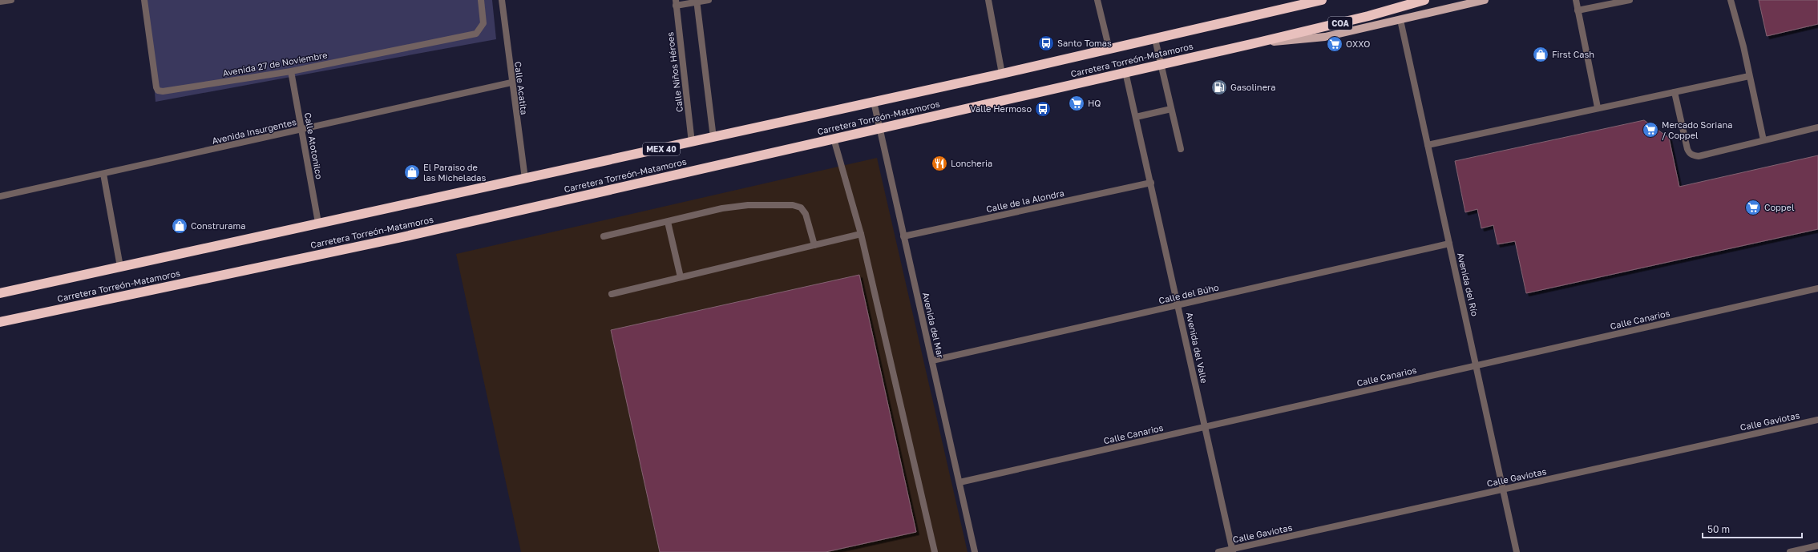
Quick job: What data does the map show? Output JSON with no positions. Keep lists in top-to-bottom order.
{
  "streets": {
    "highway": ["COA", "Carretera Torreón-Matamoros", "MEX 40"],
    "street": [
      "Avenida 27 de Noviembre",
      "Calle Niños Héroes",
      "Calle Acatita",
      "Avenida Insurgentes",
      "Calle Atotonilco",
      "Calle de la Alondra",
      "Avenida del Río",
      "Calle del Búho",
      "Calle Canarios",
      "Avenida del Mar",
      "Avenida del Valle",
      "Calle Gaviotas"
    ]
  },
  "crossings": [
    ["COA", "Carretera Torreón-Matamoros"],
    ["Carretera Torreón-Matamoros", "Avenida del Mar"],
    ["Carretera Torreón-Matamoros", "Avenida del Valle"],
    ["Avenida 27 de Noviembre", "Calle Atotonilco"],
    ["Calle Niños Héroes", "MEX 40"],
    ["Calle Acatita", "Avenida Insurgentes"],
    ["Calle Acatita", "MEX 40"],
    ["Avenida Insurgentes", "Calle Atotonilco"],
    ["Calle Atotonilco", "MEX 40"],
    ["MEX 40", "Avenida del Mar"],
    ["Calle de la Alondra", "Avenida del Mar"],
    ["Calle de la Alondra", "Avenida del Valle"],
    ["Avenida del Río", "Calle del Búho"],
    ["Avenida del Río", "Calle Canarios"],
    ["Avenida del Río", "Calle Gaviotas"],
    ["Calle del Búho", "Avenida del Mar"],
    ["Calle del Búho", "Avenida del Valle"],
    ["Calle Canarios", "Avenida del Mar"],
    ["Calle Canarios", "Avenida del Valle"],
    ["Avenida del Valle", "Calle Gaviotas"]
  ],
  "places": {
    "bus stop": ["Santo Tomas", "Valle Hermoso"],
    "supermarket": [
      "OXXO",
      "HQ",
      "Mercado Soriana / Coppel",
      "Coppel"
    ],
    "shop": ["First Cash", "El Paraiso de las Micheladas", "Construrama"],
    "fuel station": ["Gasolinera"],
    "restaurant": ["Loncheria"]
  },
  "scale_bar": "50 m"
}
